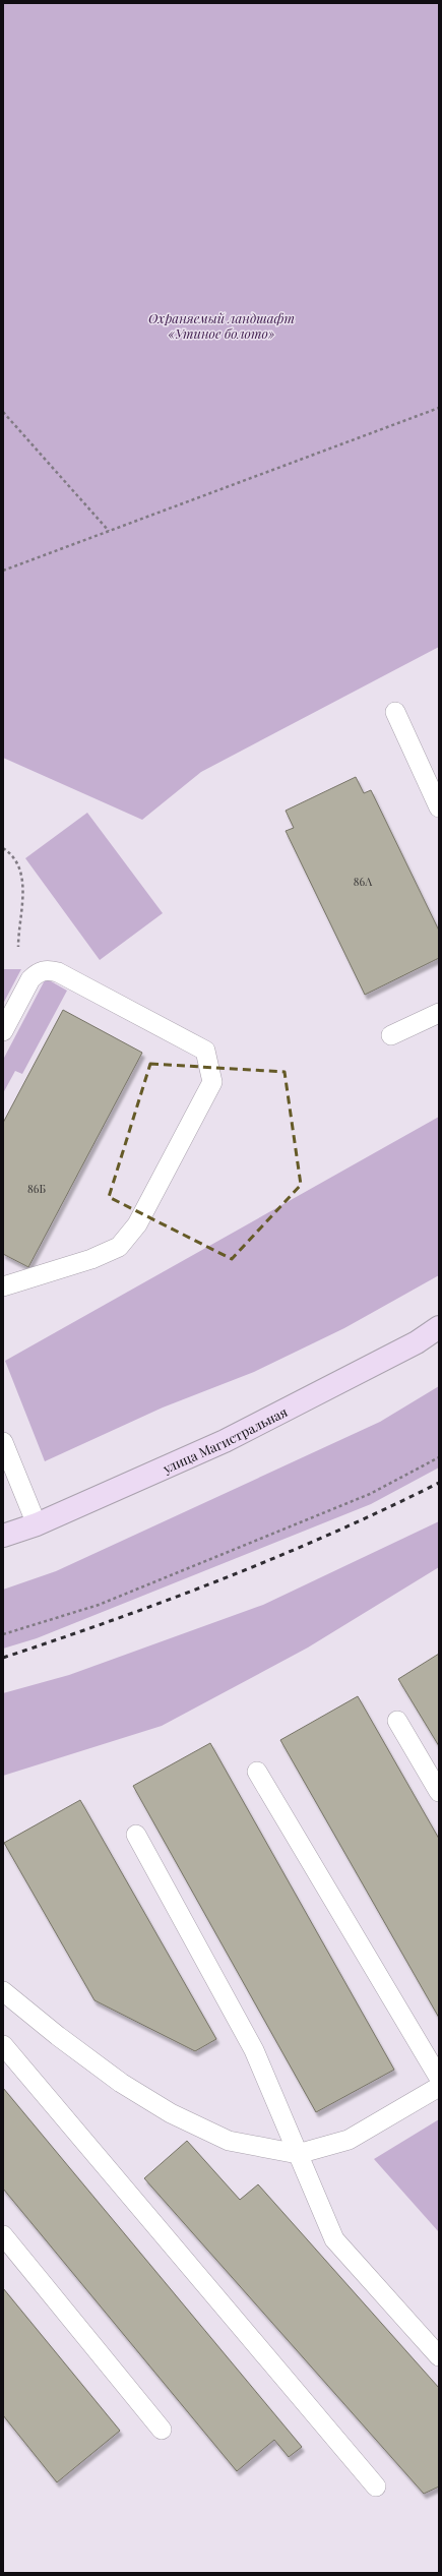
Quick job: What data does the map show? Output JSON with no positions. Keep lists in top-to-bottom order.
{
  "streets": {
    "main road": ["улица Магистральная"]
  },
  "parks": ["Охраняемый ландшафт «Утиное болото»"],
  "house_numbers": ["86А", "86Б"]
}
